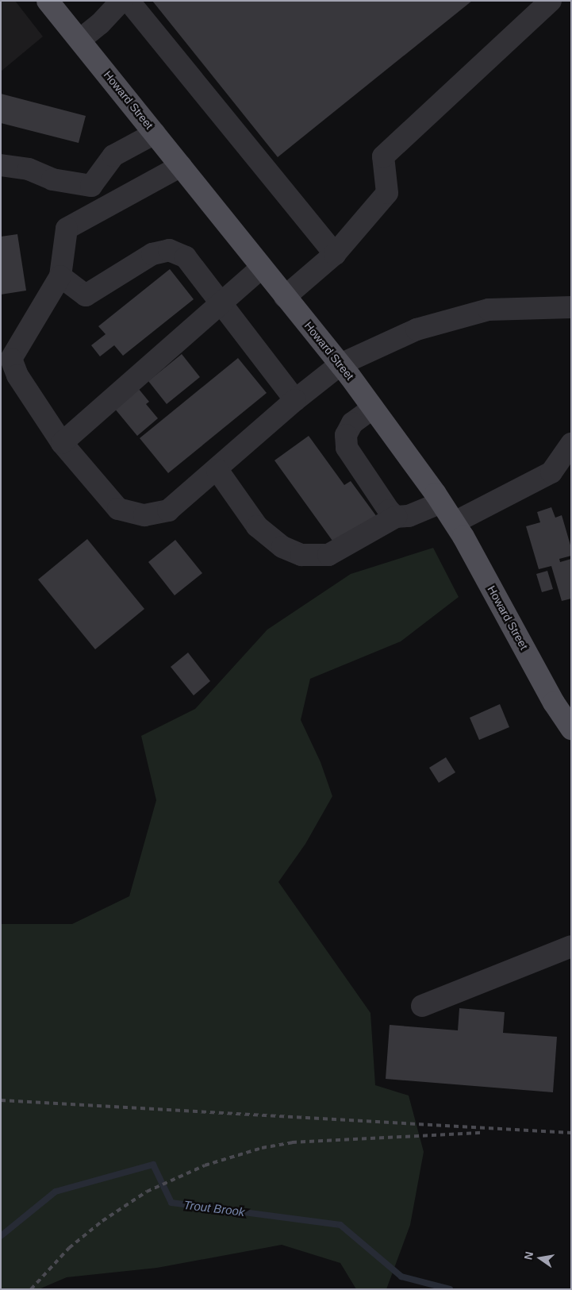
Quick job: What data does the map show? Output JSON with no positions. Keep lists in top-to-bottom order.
{
  "streets": {
    "main road": ["Howard Street"]
  },
  "water": ["Trout Brook"],
  "north": "left"
}
